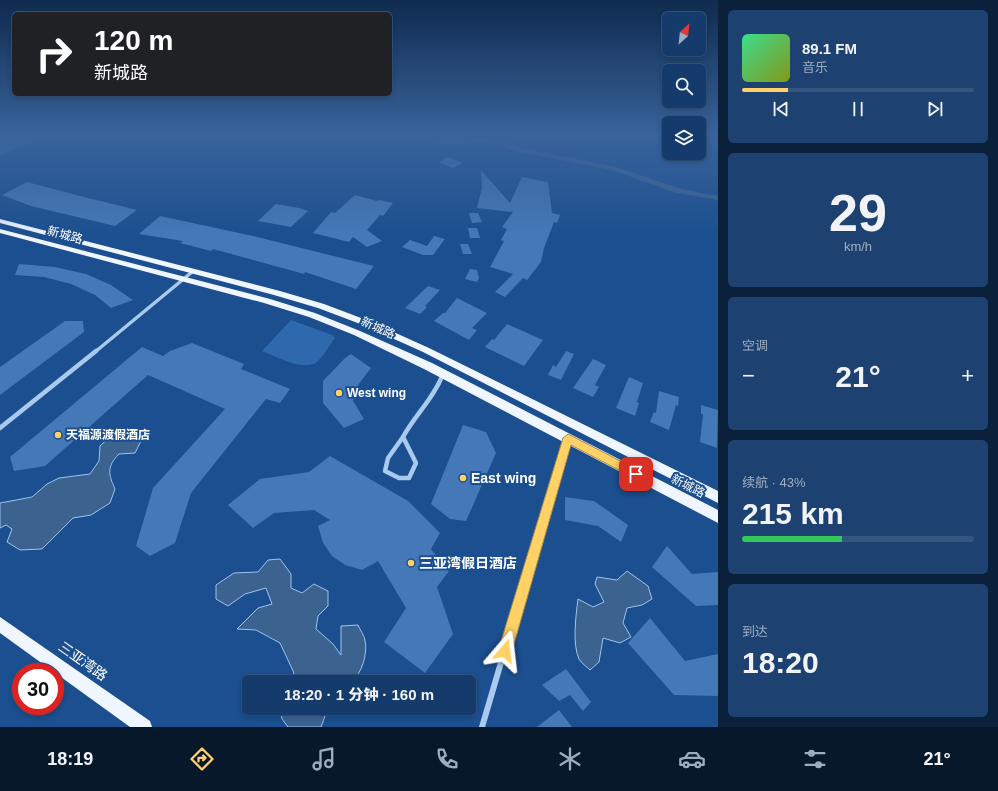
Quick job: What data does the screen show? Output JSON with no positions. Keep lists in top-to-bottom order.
{
  "streets": {
    "main road": ["新城路", "三亚湾路"]
  },
  "places": [
    "West wing",
    "天福源渡假酒店",
    "East wing",
    "三亚湾假日酒店"
  ],
  "north": "top right",
  "page": {
    "turn": ["120 m", "新城路"],
    "song": ["89.1 FM", "音乐"],
    "tile": [
      ["29", "km/h"],
      "空调",
      ["续航 · 43%", "215 km"],
      ["到达", "18:20"]
    ],
    "heat": ["−", "21°", "+"],
    "limit": "30",
    "trip": "18:20 · 1 分钟 · 160 m",
    "tabs": ["18:19", "21°"]
  }
}
